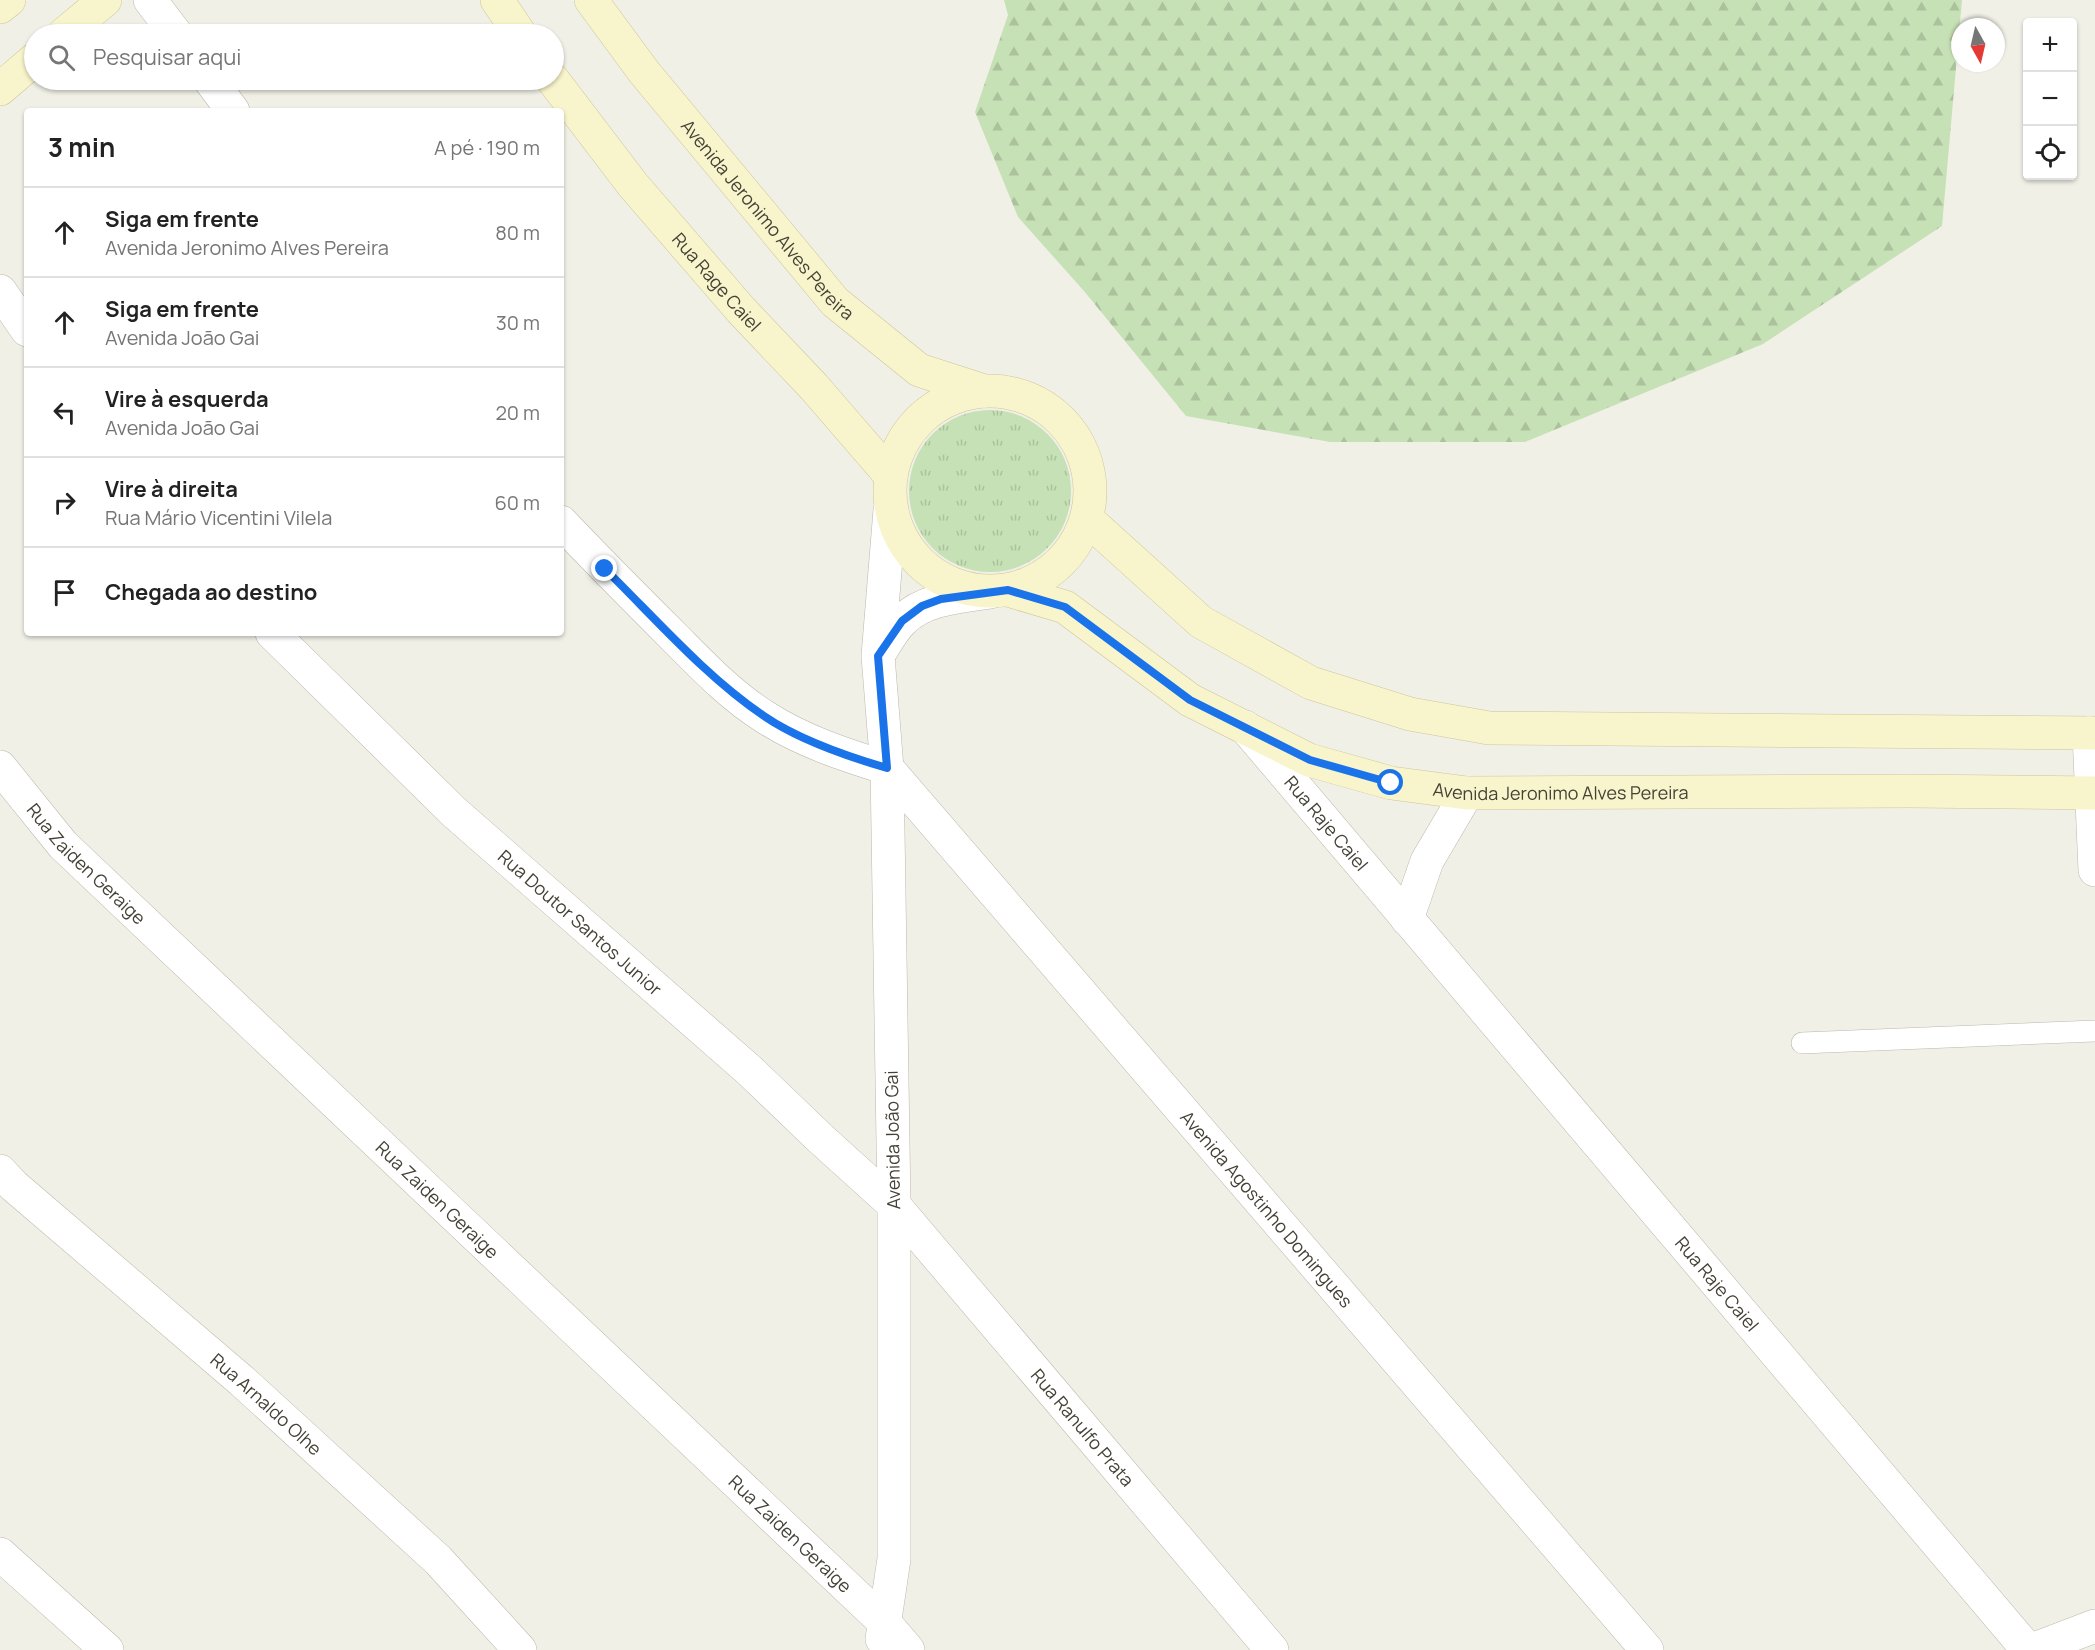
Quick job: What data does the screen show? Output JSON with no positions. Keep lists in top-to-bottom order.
{
  "streets": {
    "main road": ["Avenida Jeronimo Alves Pereira", "Rua Rage Caiel"],
    "street": [
      "Rua Raje Caiel",
      "Rua Zaiden Geraige",
      "Rua Doutor Santos Junior",
      "Avenida João Gai",
      "Avenida Agostinho Domingues",
      "Rua Arnaldo Olhe",
      "Rua Ranulfo Prata"
    ]
  },
  "crossings": [
    ["Avenida Jeronimo Alves Pereira", "Rua Rage Caiel"],
    ["Avenida Jeronimo Alves Pereira", "Rua Raje Caiel"],
    ["Avenida Jeronimo Alves Pereira", "Avenida João Gai"],
    ["Rua Rage Caiel", "Avenida João Gai"],
    ["Rua Zaiden Geraige", "Avenida João Gai"],
    ["Rua Doutor Santos Junior", "Avenida João Gai"],
    ["Rua Doutor Santos Junior", "Rua Ranulfo Prata"],
    ["Avenida João Gai", "Avenida Agostinho Domingues"],
    ["Avenida João Gai", "Rua Ranulfo Prata"]
  ],
  "north": "bottom",
  "page": {
    "map_buttons": ["+", "−"],
    "search": "Pesquisar aqui",
    "heading": ["3 min", "A pé · 190 m"],
    "list": [
      ["Siga em frente", "Avenida Jeronimo Alves Pereira", "80 m"],
      ["Siga em frente", "Avenida João Gai", "30 m"],
      ["Vire à esquerda", "Avenida João Gai", "20 m"],
      ["Vire à direita", "Rua Mário Vicentini Vilela", "60 m"],
      "Chegada ao destino"
    ]
  }
}
